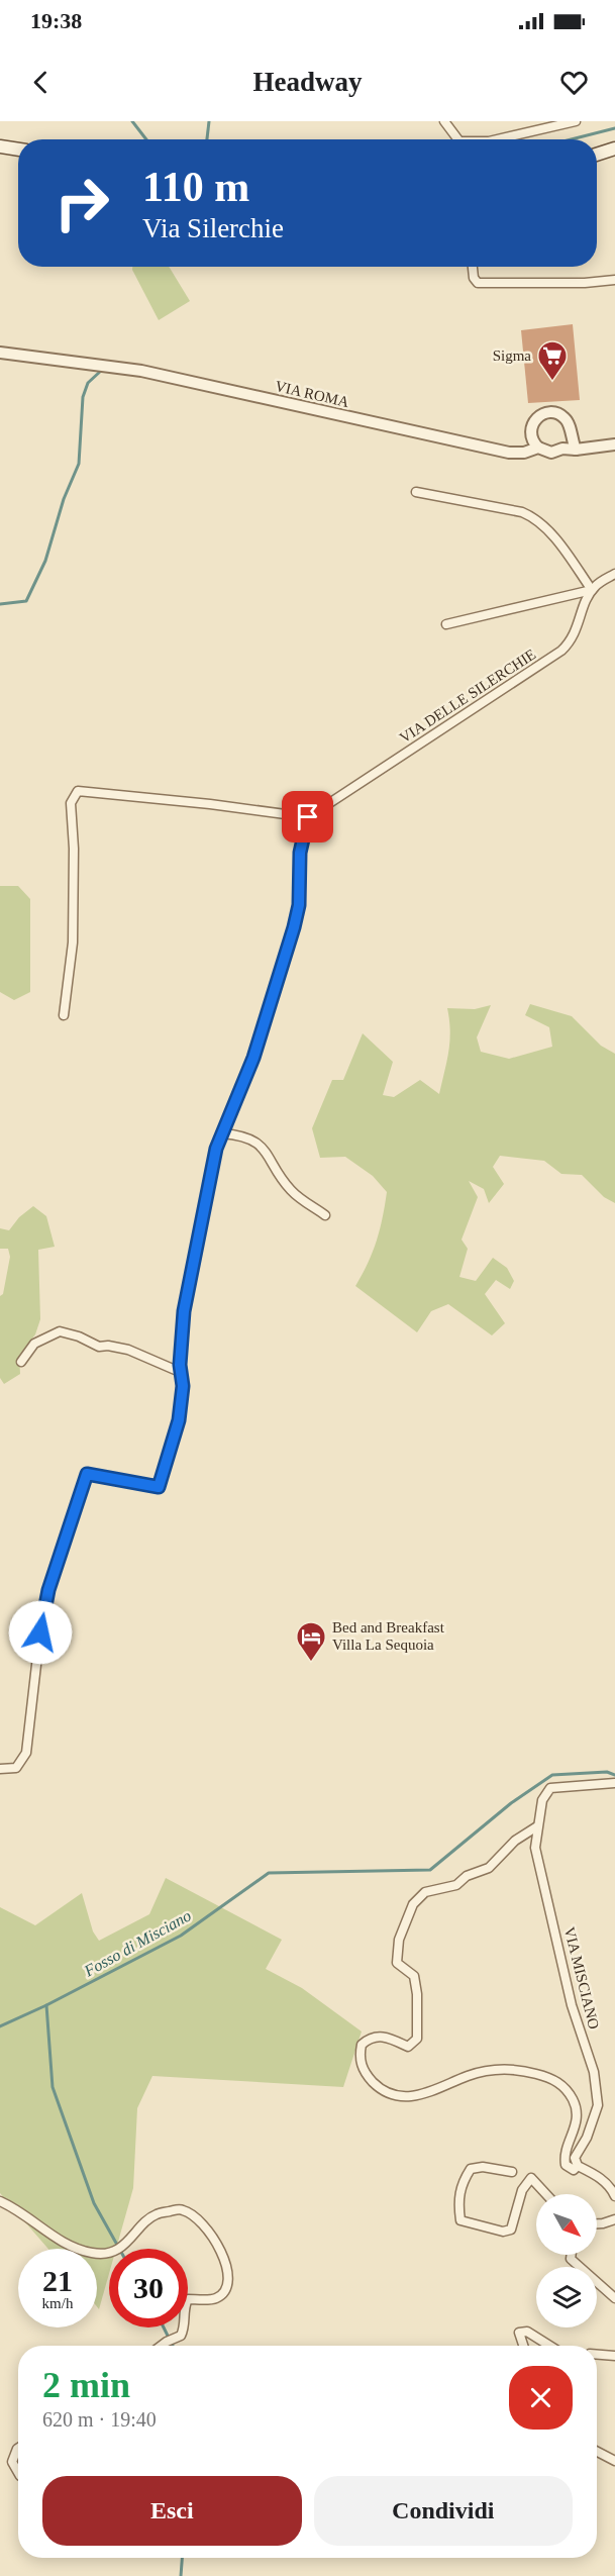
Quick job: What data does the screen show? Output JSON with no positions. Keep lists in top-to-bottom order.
{
  "streets": {
    "street": ["VIA ROMA", "VIA DELLE SILERCHIE", "VIA MISCIANO"]
  },
  "water": ["Fosso di Misciano"],
  "places": {
    "supermarket": ["Sigma"],
    "hotel": ["Bed and Breakfast Villa La Sequoia"]
  },
  "north": "bottom right",
  "page": {
    "status": "19:38",
    "header": "Headway",
    "turn": ["110 m", "Via Silerchie"],
    "speed": "21 km/h",
    "limit": "30",
    "heading": ["2 min", "620 m · 19:40"],
    "buttons": ["Esci", "Condividi"]
  }
}
